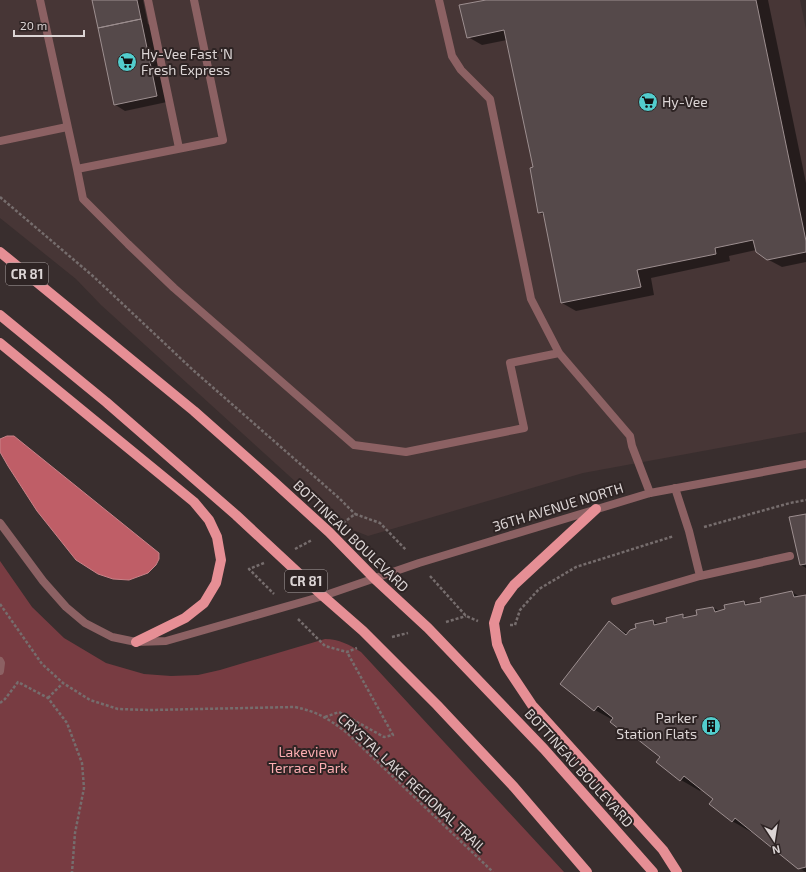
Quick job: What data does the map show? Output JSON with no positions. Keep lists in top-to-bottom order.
{
  "streets": {
    "main road": ["CR 81", "BOTTINEAU BOULEVARD"],
    "street": ["36TH AVENUE NORTH"],
    "path": ["CRYSTAL LAKE REGIONAL TRAIL"]
  },
  "crossings": [
    ["CR 81", "36TH AVENUE NORTH"],
    ["36TH AVENUE NORTH", "BOTTINEAU BOULEVARD"]
  ],
  "parks": ["Lakeview Terrace Park"],
  "places": {
    "supermarket": ["Hy-Vee Fast 'N Fresh Express", "Hy-Vee"],
    "building": ["Parker Station Flats"]
  },
  "scale_bar": "20 m",
  "north": "bottom"
}
